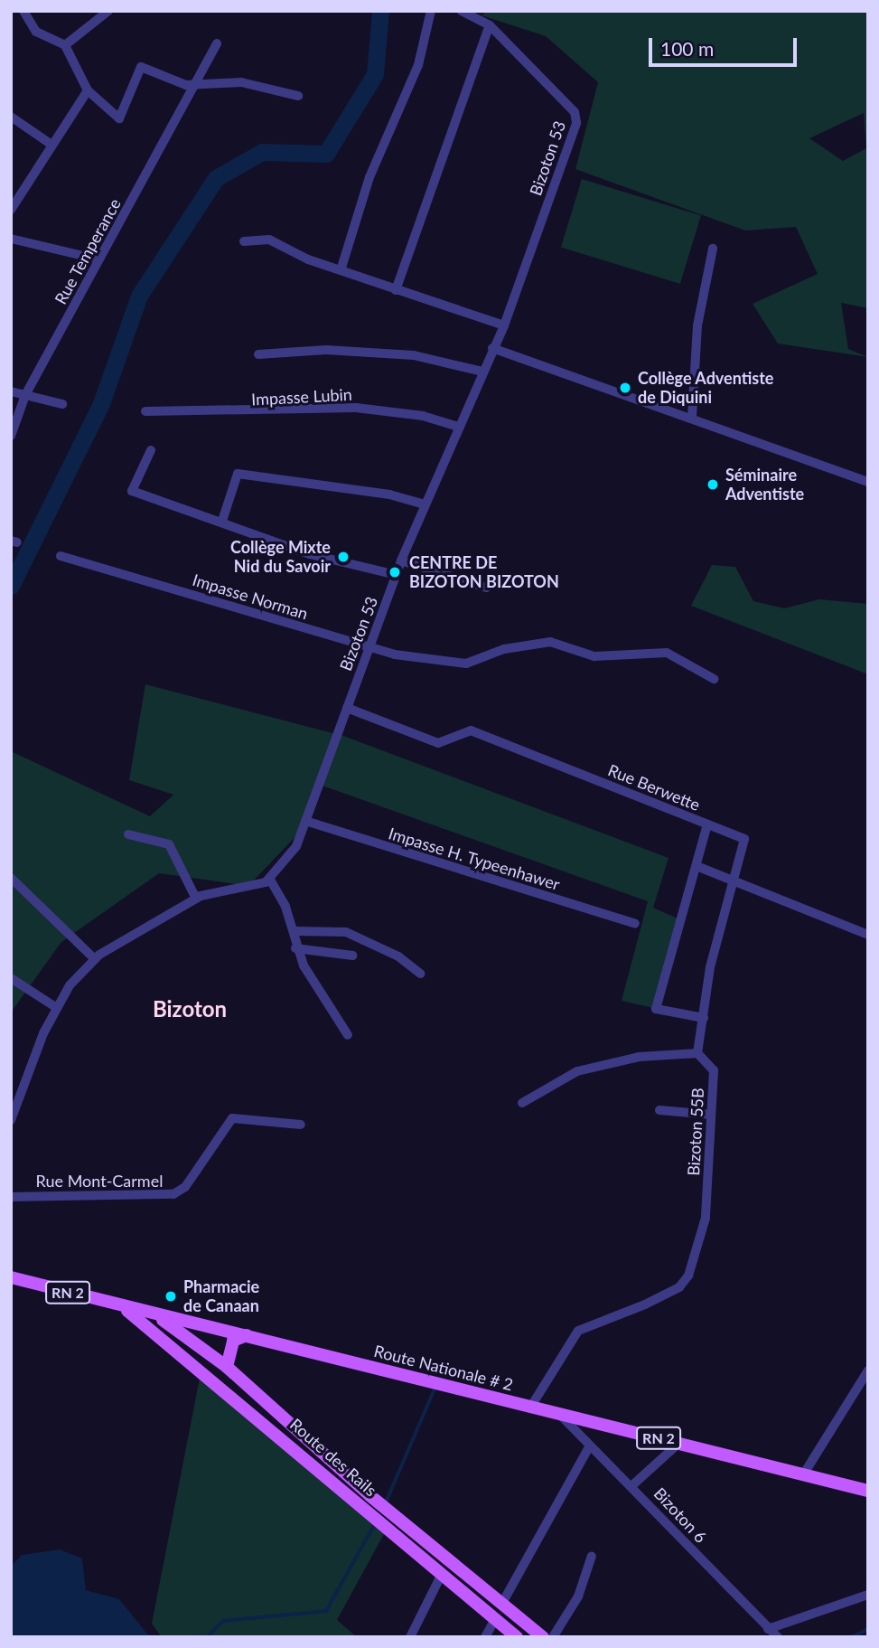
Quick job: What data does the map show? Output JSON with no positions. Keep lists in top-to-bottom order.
{
  "streets": {
    "main road": ["RN 2", "Route Nationale # 2", "Route des Rails"],
    "street": [
      "Bizoton 53",
      "Rue Temperance",
      "Impasse Lubin",
      "Impasse Norman",
      "Rue Berwette",
      "Impasse H. Typeenhawer",
      "Bizoton 55B",
      "Rue Mont-Carmel",
      "Bizoton 6"
    ]
  },
  "crossings": [
    ["Bizoton 53", "Impasse Lubin"],
    ["Bizoton 53", "Impasse Norman"],
    ["Bizoton 53", "Rue Berwette"],
    ["Bizoton 53", "Impasse H. Typeenhawer"],
    ["Rue Berwette", "Bizoton 55B"],
    ["Bizoton 55B", "Route Nationale # 2"],
    ["Route Nationale # 2", "Route des Rails"],
    ["Route Nationale # 2", "Bizoton 6"]
  ],
  "districts": ["Bizoton"],
  "places": [
    "Collège Adventiste de Diquini",
    "Séminaire Adventiste",
    "Collège Mixte Nid du Savoir",
    "CENTRE DE BIZOTON BIZOTON",
    "Pharmacie de Canaan"
  ],
  "scale_bar": "100 m"
}
